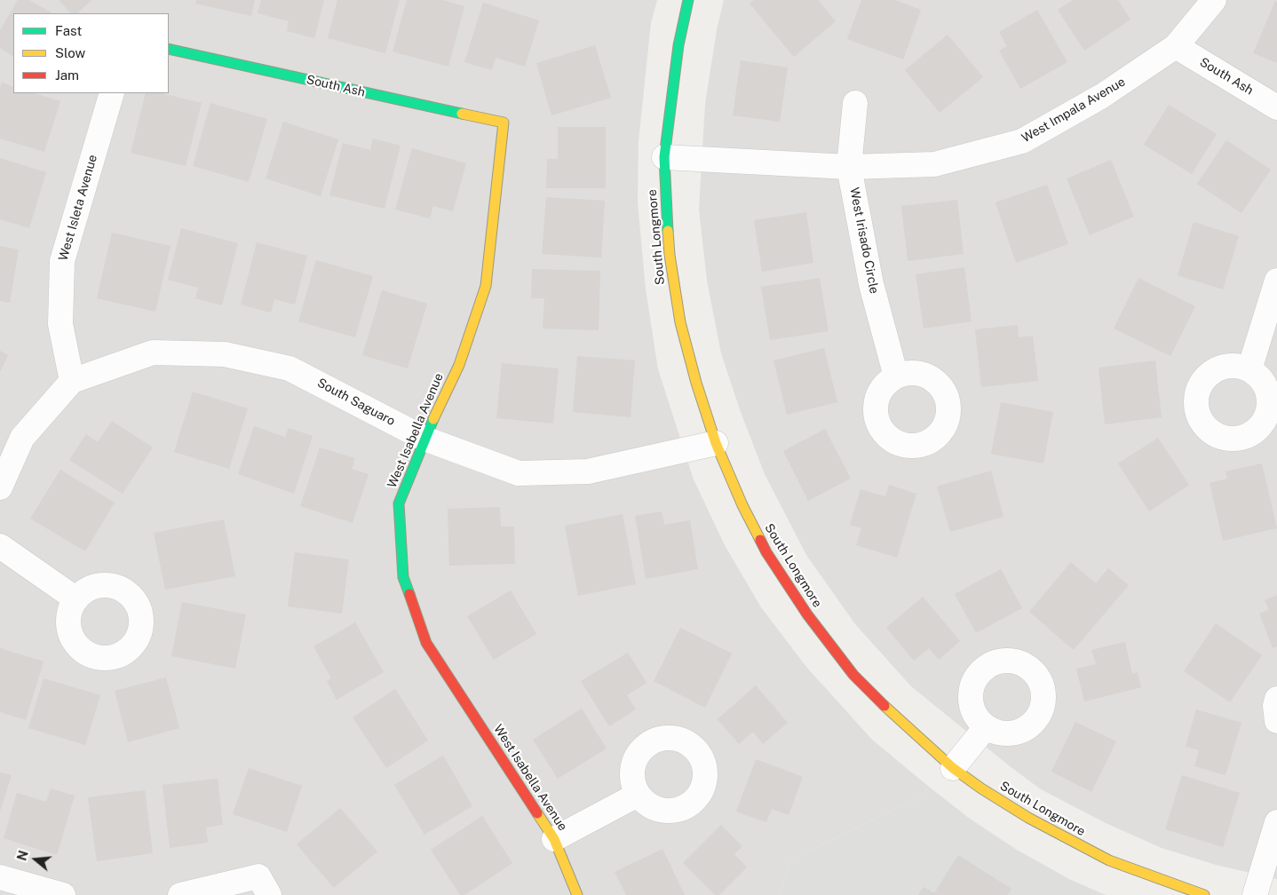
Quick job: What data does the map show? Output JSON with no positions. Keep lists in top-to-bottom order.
{
  "streets": {
    "street": [
      "South Ash",
      "West Impala Avenue",
      "West Isleta Avenue",
      "South Longmore",
      "West Irisado Circle",
      "South Saguaro",
      "West Isabella Avenue"
    ]
  },
  "crossings": [
    ["South Ash", "West Impala Avenue"],
    ["South Ash", "West Isabella Avenue"],
    ["West Impala Avenue", "South Longmore"],
    ["West Impala Avenue", "West Irisado Circle"],
    ["West Isleta Avenue", "South Saguaro"],
    ["South Longmore", "South Saguaro"],
    ["South Saguaro", "West Isabella Avenue"]
  ],
  "legend": ["Fast", "Slow", "Jam"],
  "north": "left"
}
